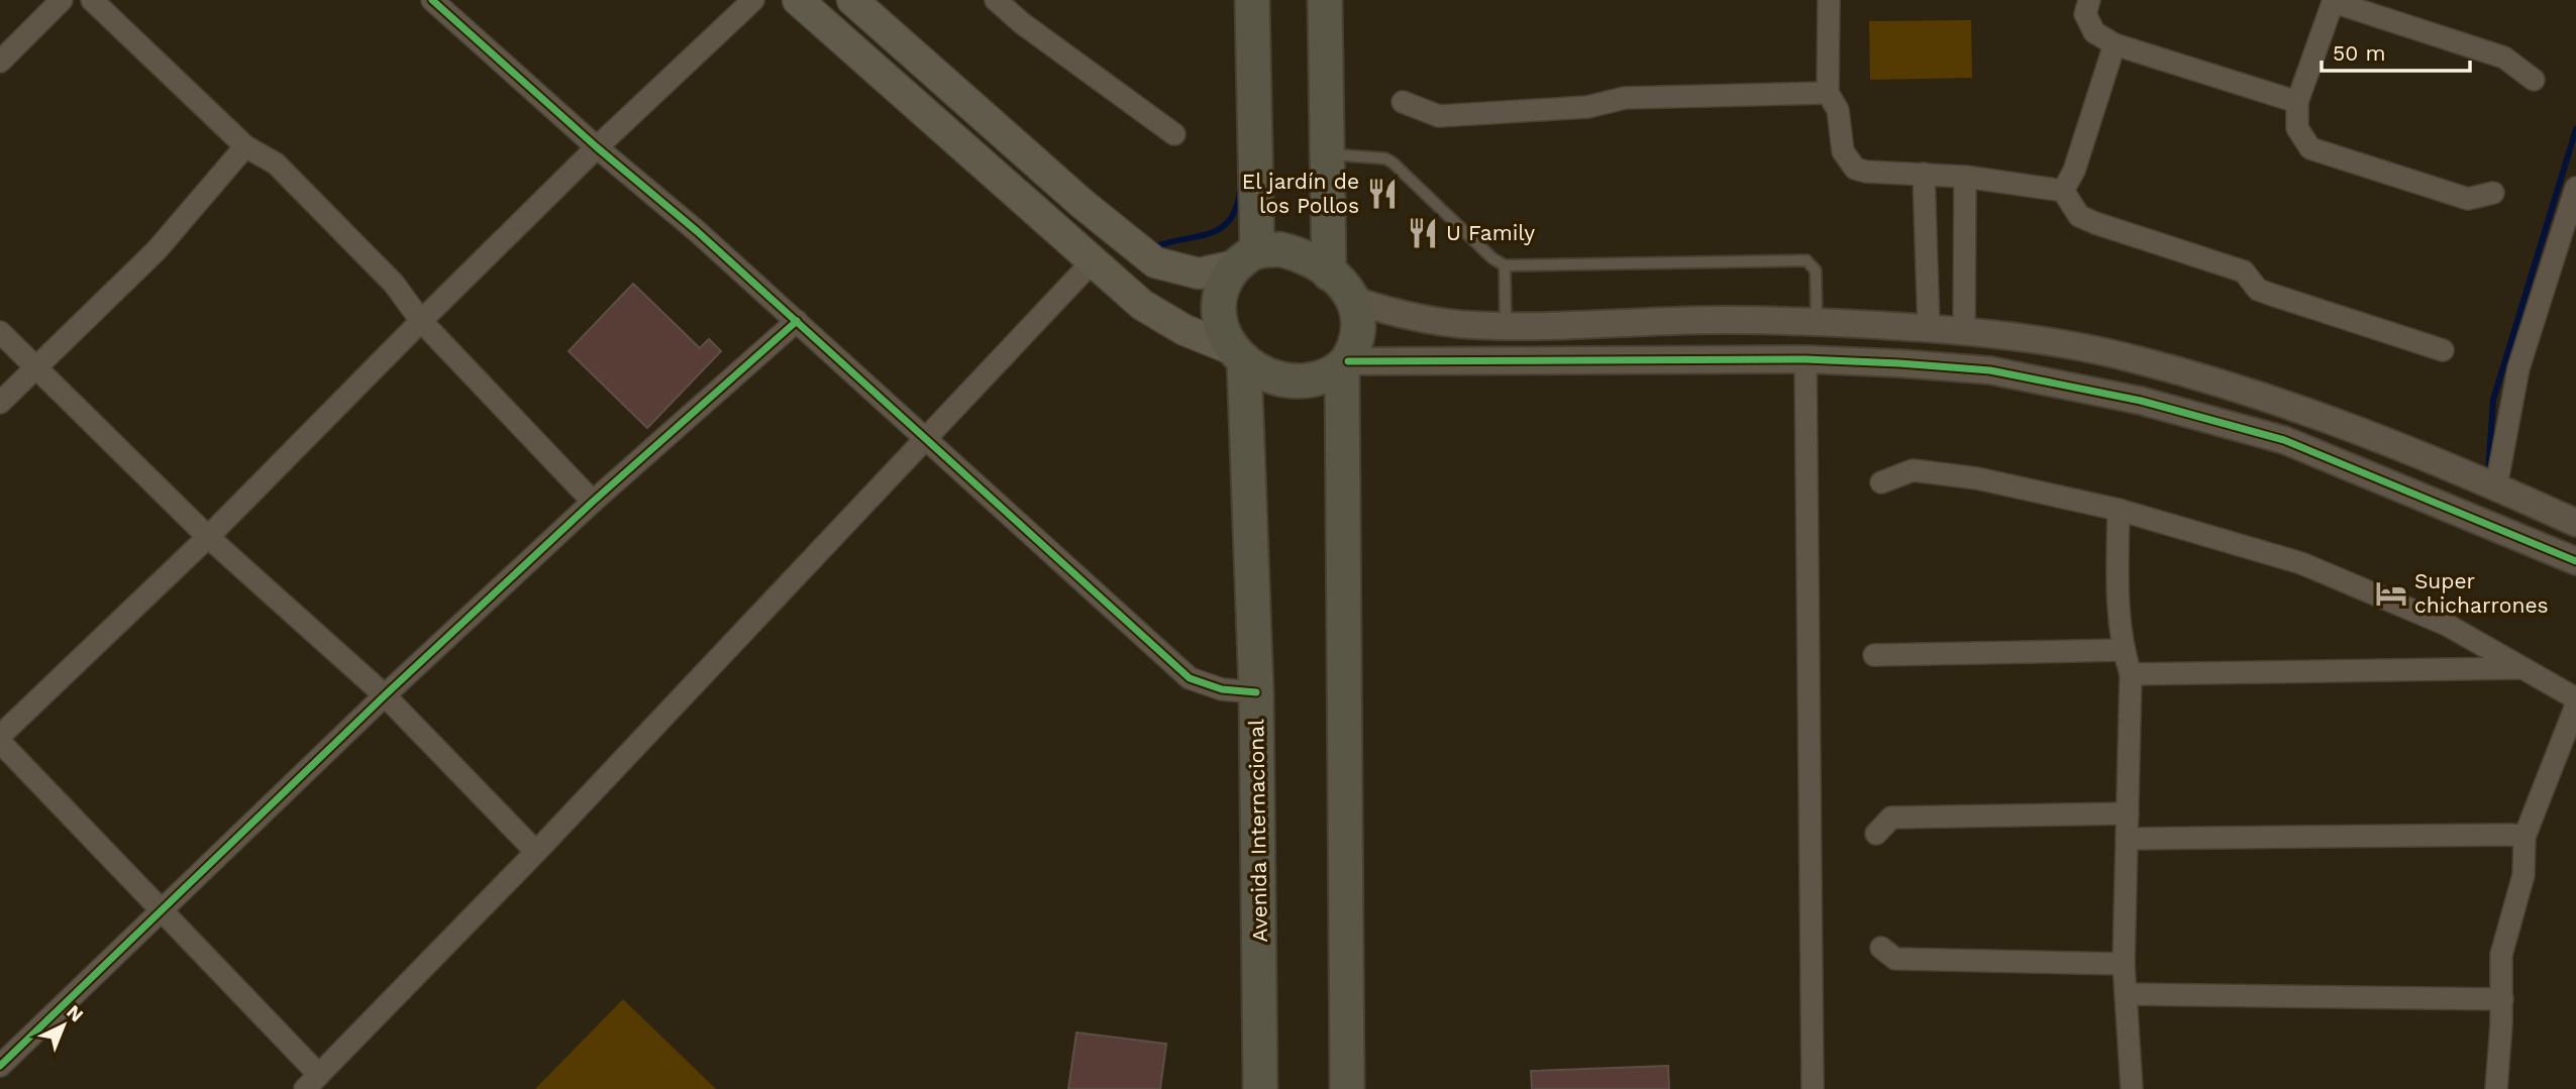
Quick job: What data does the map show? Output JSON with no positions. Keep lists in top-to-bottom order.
{
  "streets": {
    "main road": ["Avenida Internacional"]
  },
  "places": {
    "restaurant": ["El jardín de los Pollos", "U Family"],
    "hotel": ["Super chicharrones"]
  },
  "scale_bar": "50 m",
  "north": "top right"
}
